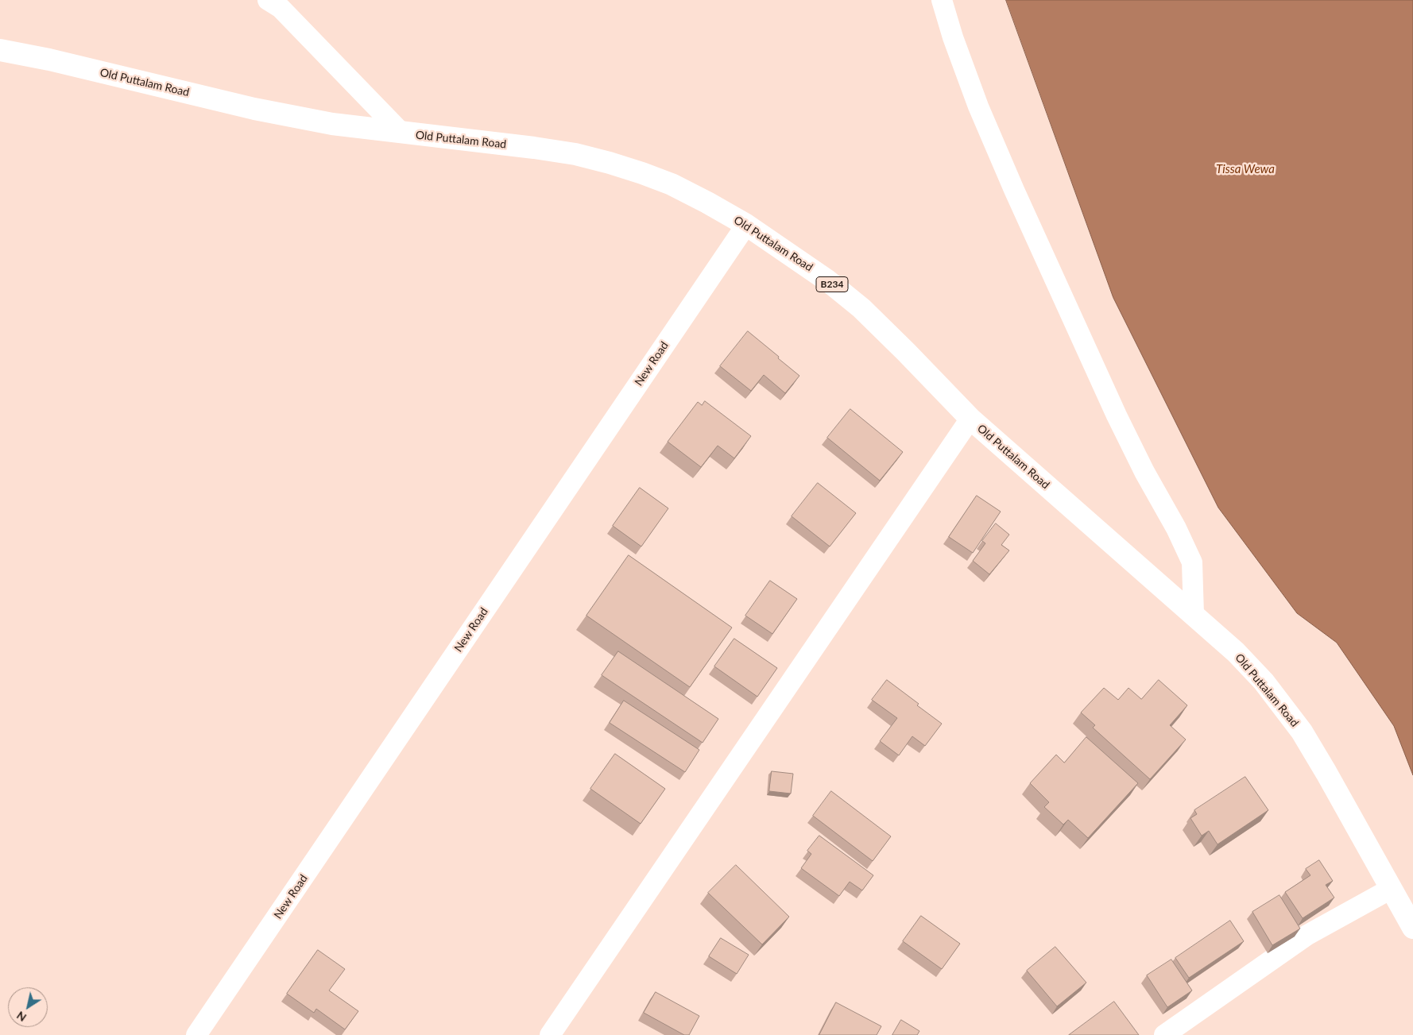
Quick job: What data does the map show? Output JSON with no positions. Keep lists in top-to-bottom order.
{
  "streets": {
    "main road": ["Old Puttalam Road", "B234"],
    "street": ["New Road"]
  },
  "crossings": [
    ["Old Puttalam Road", "New Road"]
  ],
  "water": ["Tissa Wewa"],
  "north": "bottom left"
}
